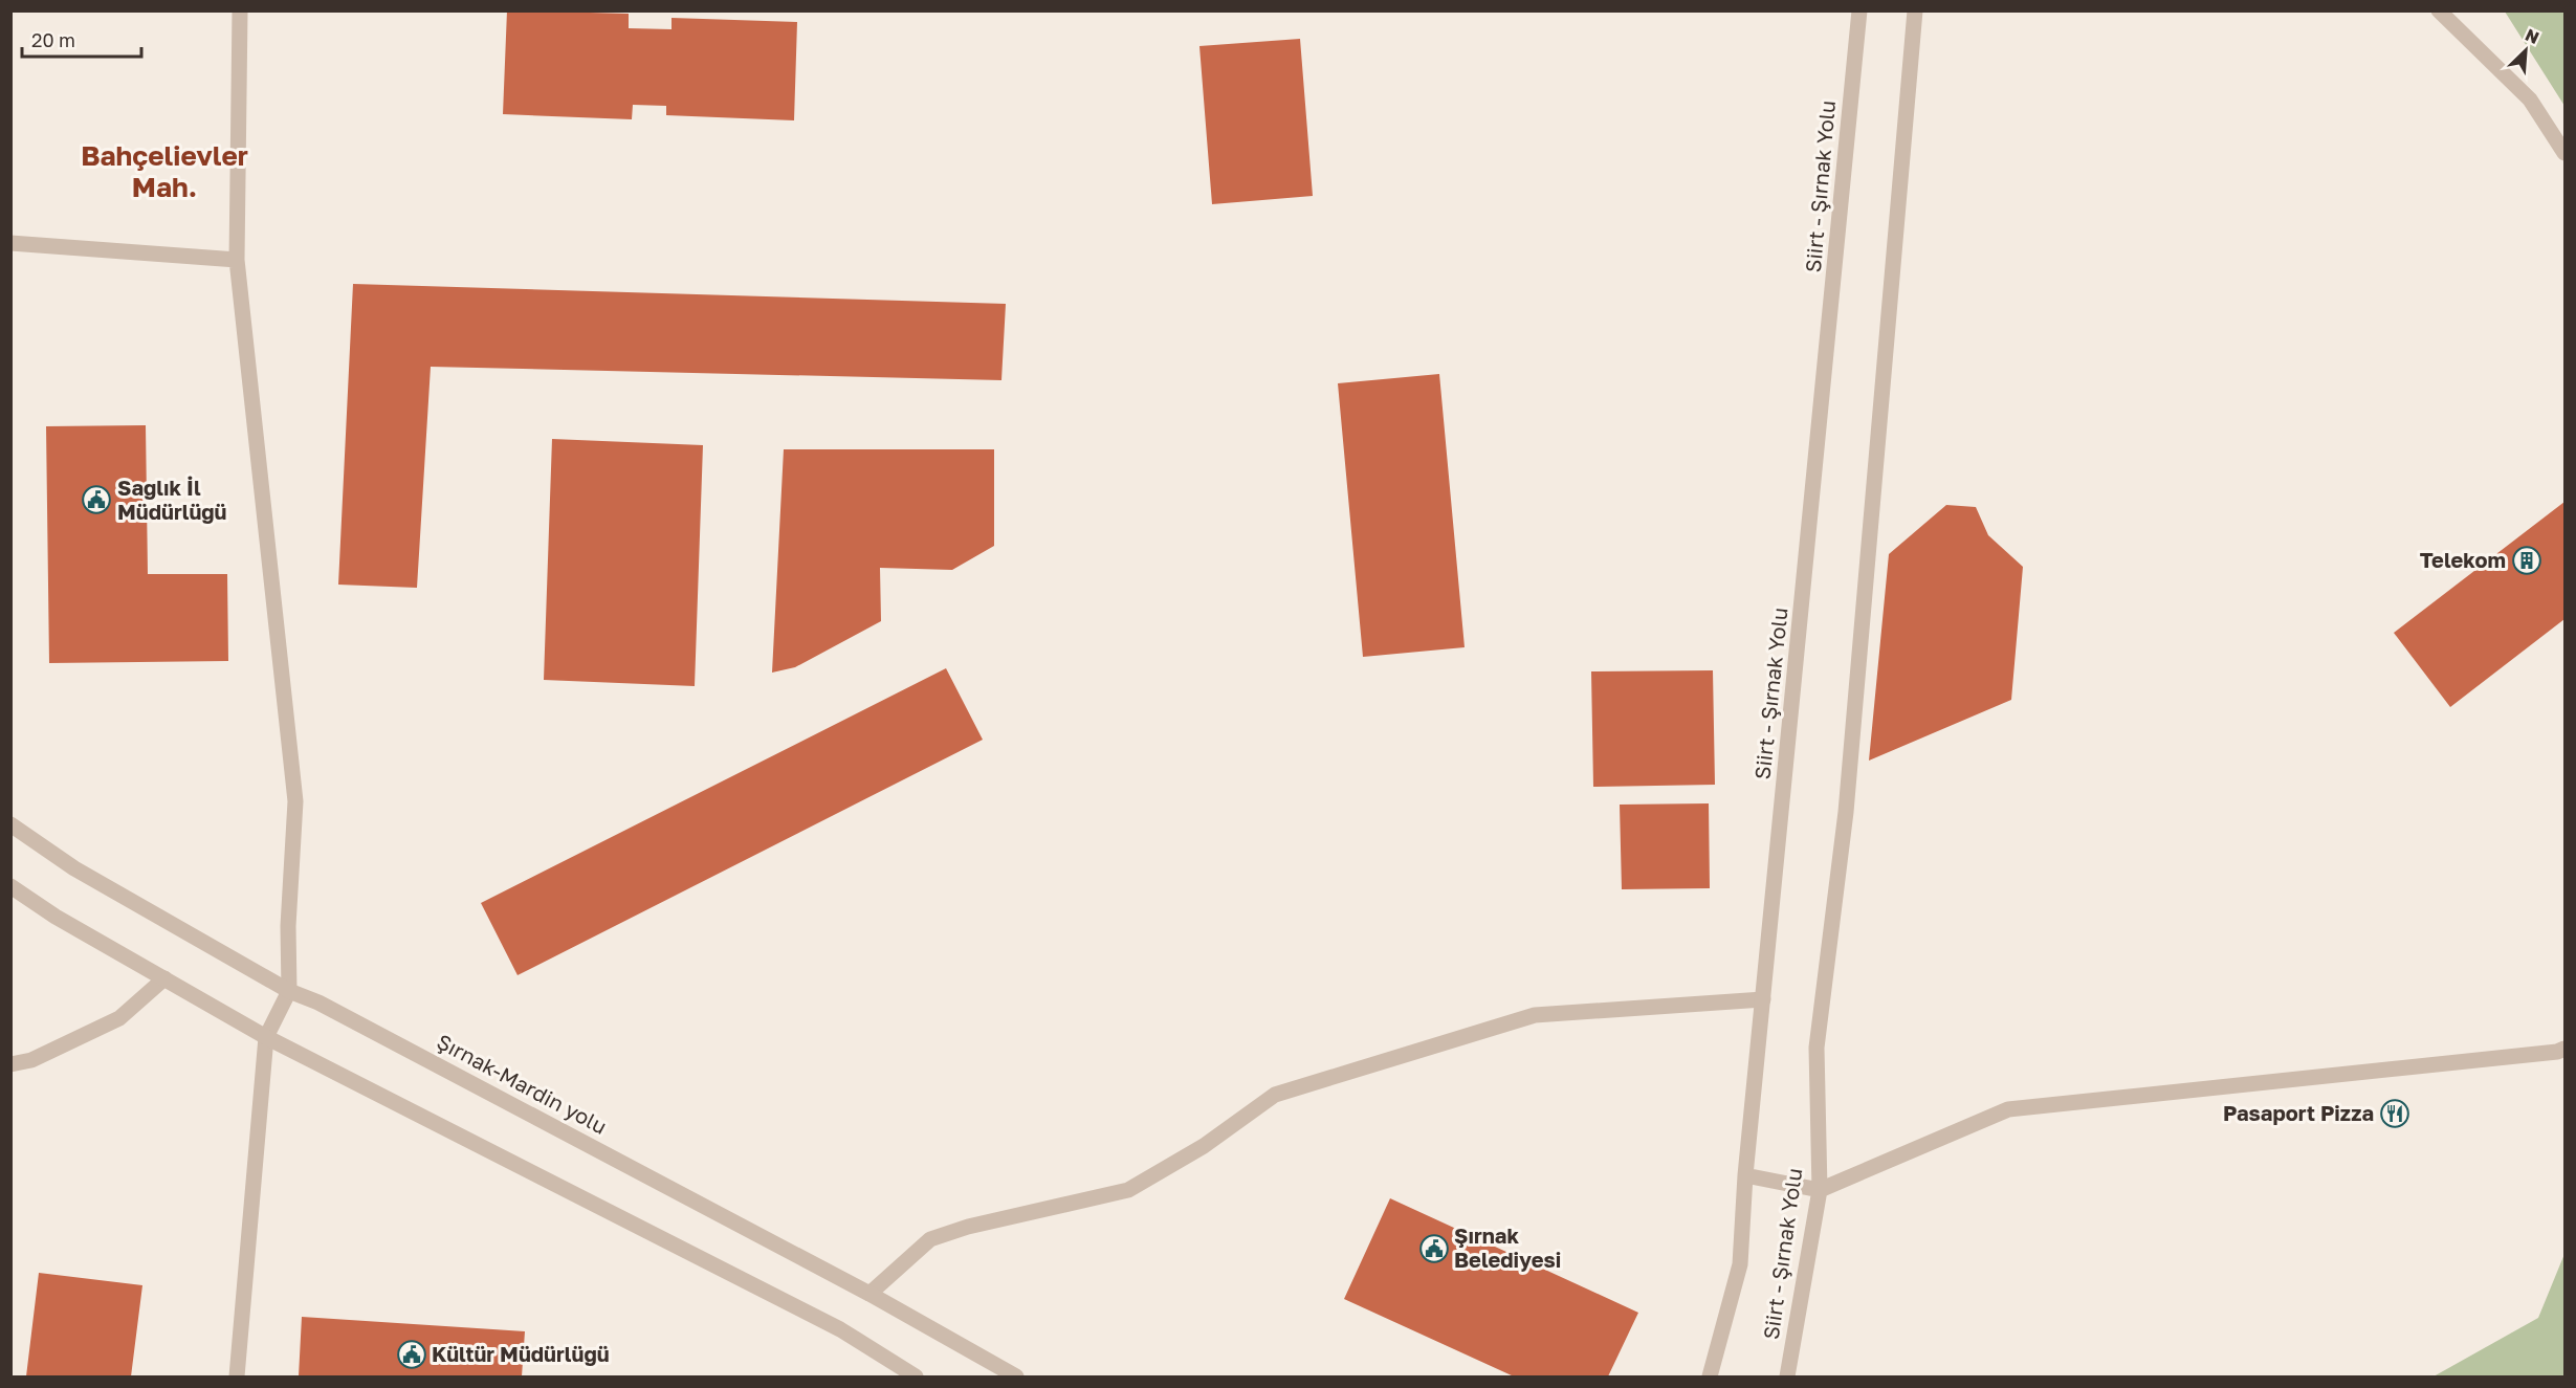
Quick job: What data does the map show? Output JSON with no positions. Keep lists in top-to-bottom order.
{
  "streets": {
    "street": ["Siirt - Şırnak Yolu", "Şırnak-Mardin yolu"]
  },
  "districts": ["Bahçelievler Mah."],
  "places": {
    "public building": ["Sağlık İl Müdürlüğü", "Şırnak Belediyesi", "Kültür Müdürlüğü"],
    "building": ["Telekom"],
    "restaurant": ["Pasaport Pizza"]
  },
  "scale_bar": "20 m",
  "north": "top right"
}
